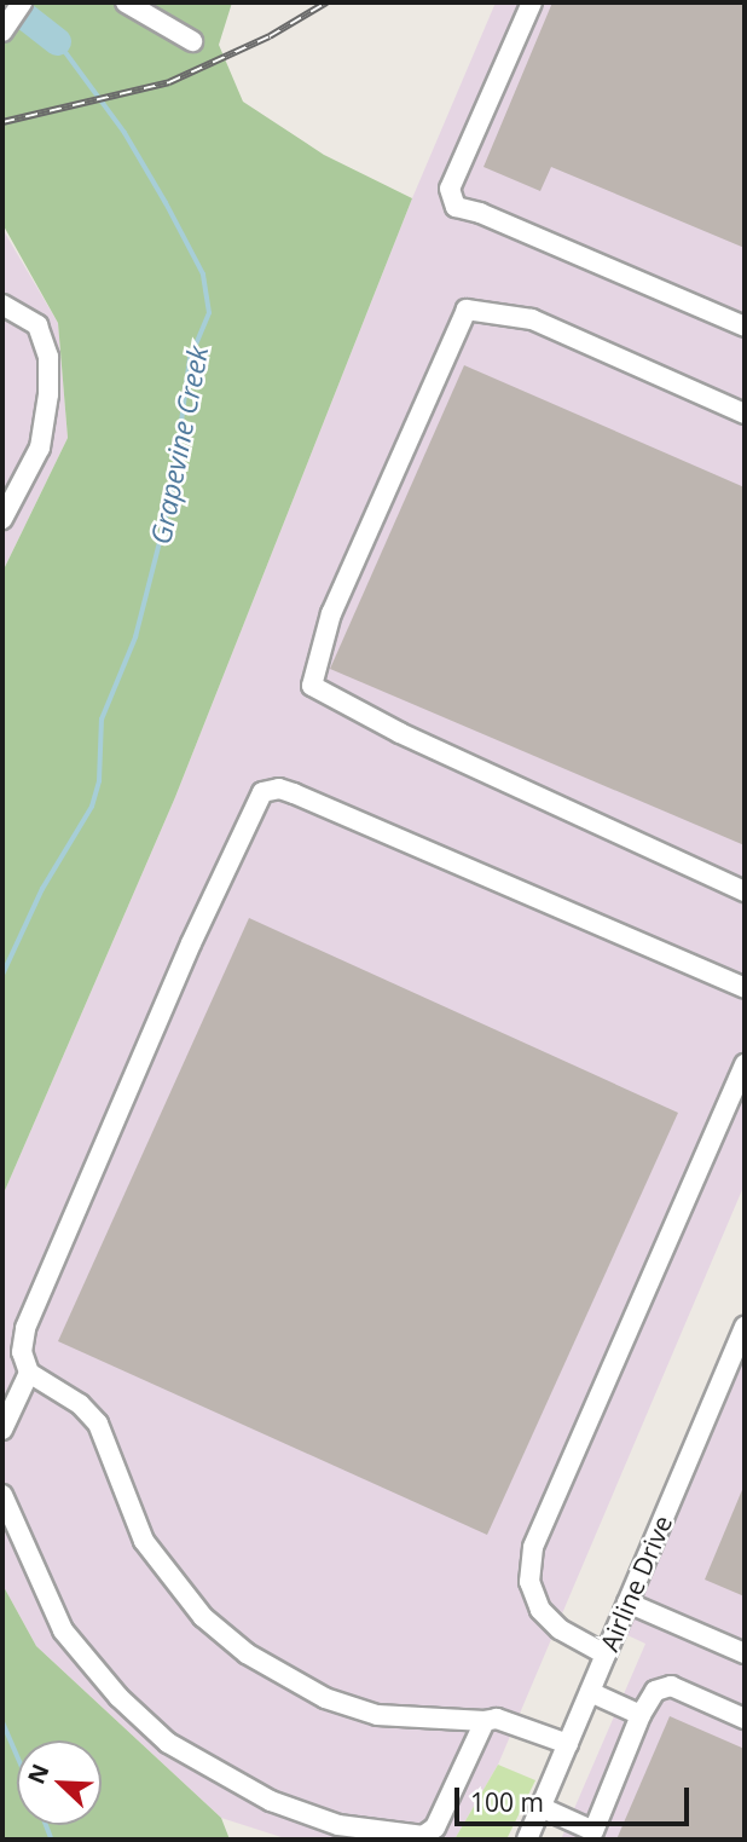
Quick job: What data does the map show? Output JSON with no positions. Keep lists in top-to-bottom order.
{
  "streets": {
    "street": ["Airline Drive"]
  },
  "water": ["Grapevine Creek"],
  "scale_bar": "100 m",
  "north": "top left"
}
